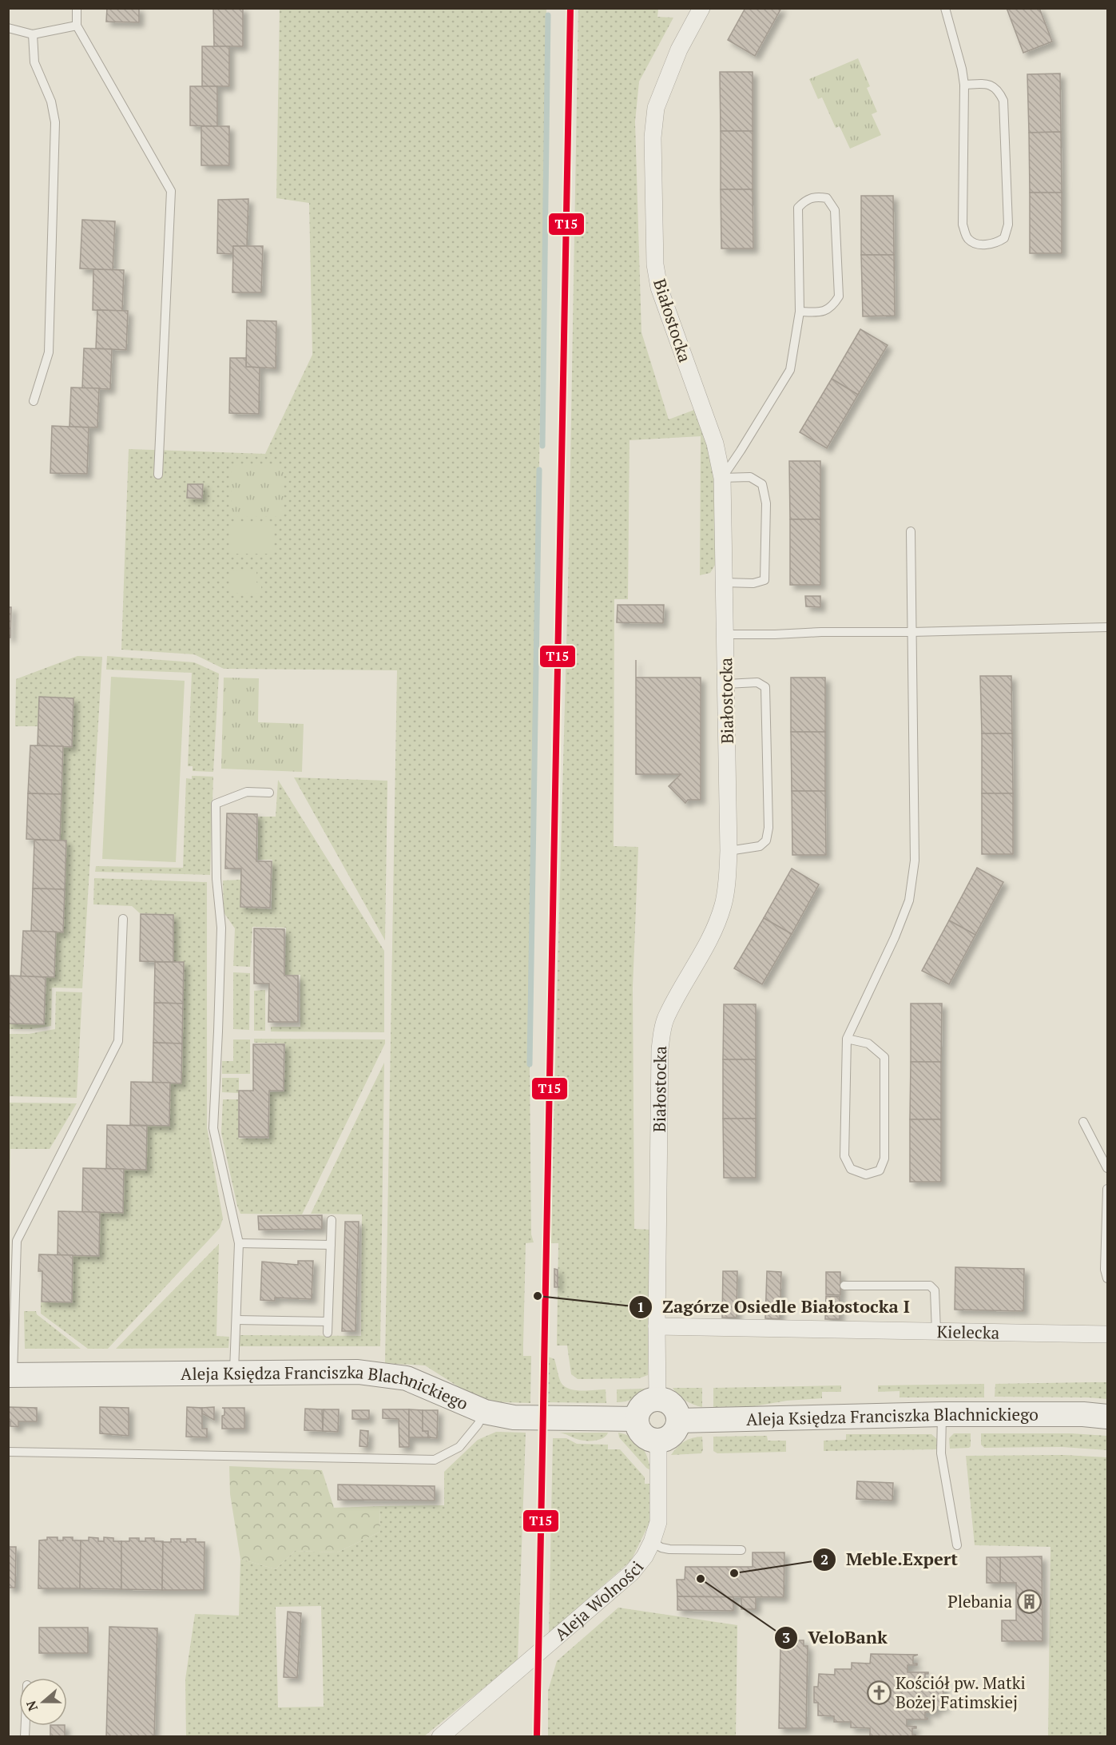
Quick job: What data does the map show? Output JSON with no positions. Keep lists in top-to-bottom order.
{
  "streets": {
    "street": [
      "Białostocka",
      "Kielecka",
      "Aleja Księdza Franciszka Blachnickiego",
      "Aleja Wolności"
    ]
  },
  "crossings": [
    ["Białostocka", "Kielecka"],
    ["Białostocka", "Aleja Księdza Franciszka Blachnickiego"],
    ["Białostocka", "Aleja Wolności"],
    ["Aleja Księdza Franciszka Blachnickiego", "Aleja Wolności"]
  ],
  "places": {
    "other": ["Zagórze Osiedle Białostocka I", "Meble.Expert", "VeloBank"],
    "building": ["Plebania"],
    "church": ["Kościół pw. Matki Bożej Fatimskiej"]
  },
  "lines": ["transit line T15"],
  "north": "left"
}
